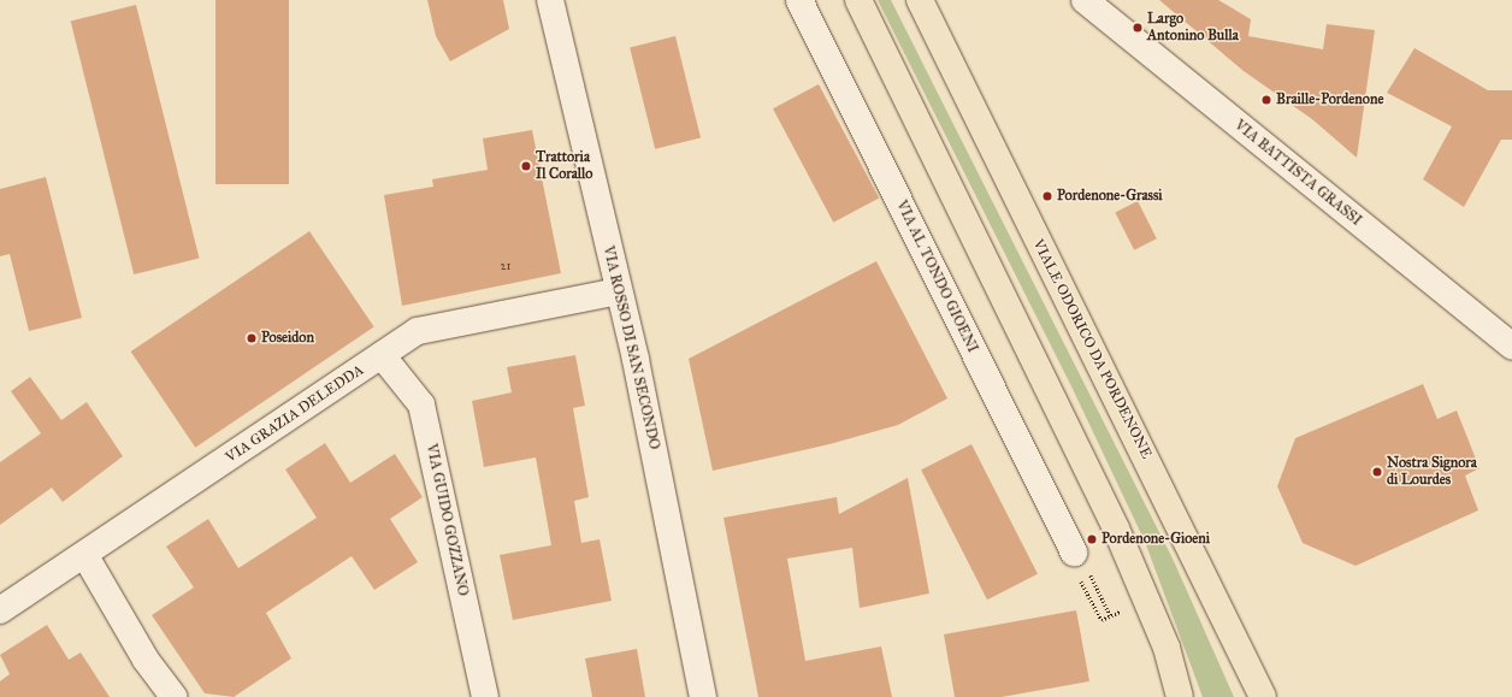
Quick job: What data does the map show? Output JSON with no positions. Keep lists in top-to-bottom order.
{
  "streets": {
    "main road": ["VIALE ODORICO DA PORDENONE"],
    "street": [
      "VIA BATTISTA GRASSI",
      "VIA AL TONDO GIOENI",
      "VIA ROSSO DI SAN SECONDO",
      "VIA GRAZIA DELEDDA",
      "VIA GUIDO GOZZANO"
    ]
  },
  "crossings": [
    ["VIA ROSSO DI SAN SECONDO", "VIA GRAZIA DELEDDA"],
    ["VIA GRAZIA DELEDDA", "VIA GUIDO GOZZANO"]
  ],
  "places": [
    "Largo Antonino Bulla",
    "Braille-Pordenone",
    "Trattoria Il Corallo",
    "Pordenone-Grassi",
    "Poseidon",
    "Nostra Signora di Lourdes",
    "Pordenone-Gioeni"
  ],
  "house_numbers": ["21"]
}
